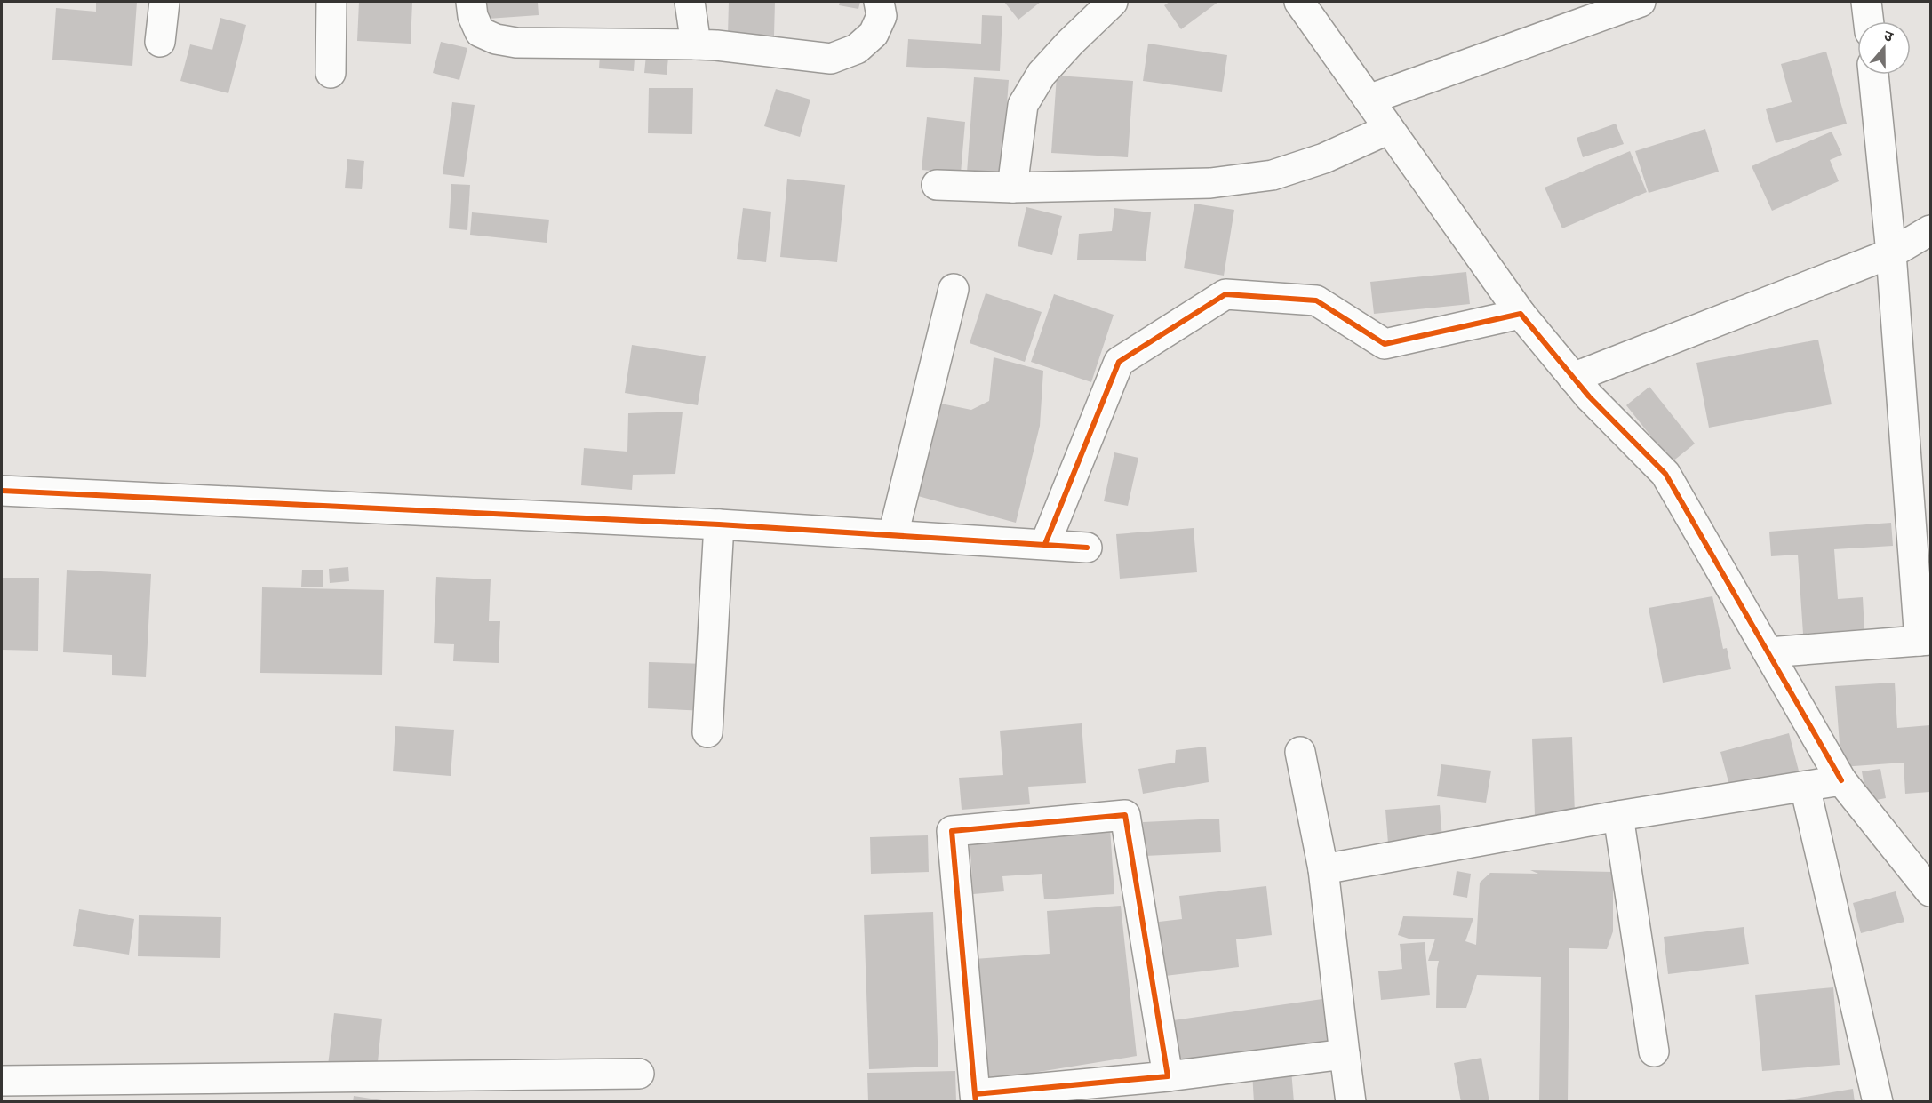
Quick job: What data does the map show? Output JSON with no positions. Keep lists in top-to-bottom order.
{
  "north": "top"
}
